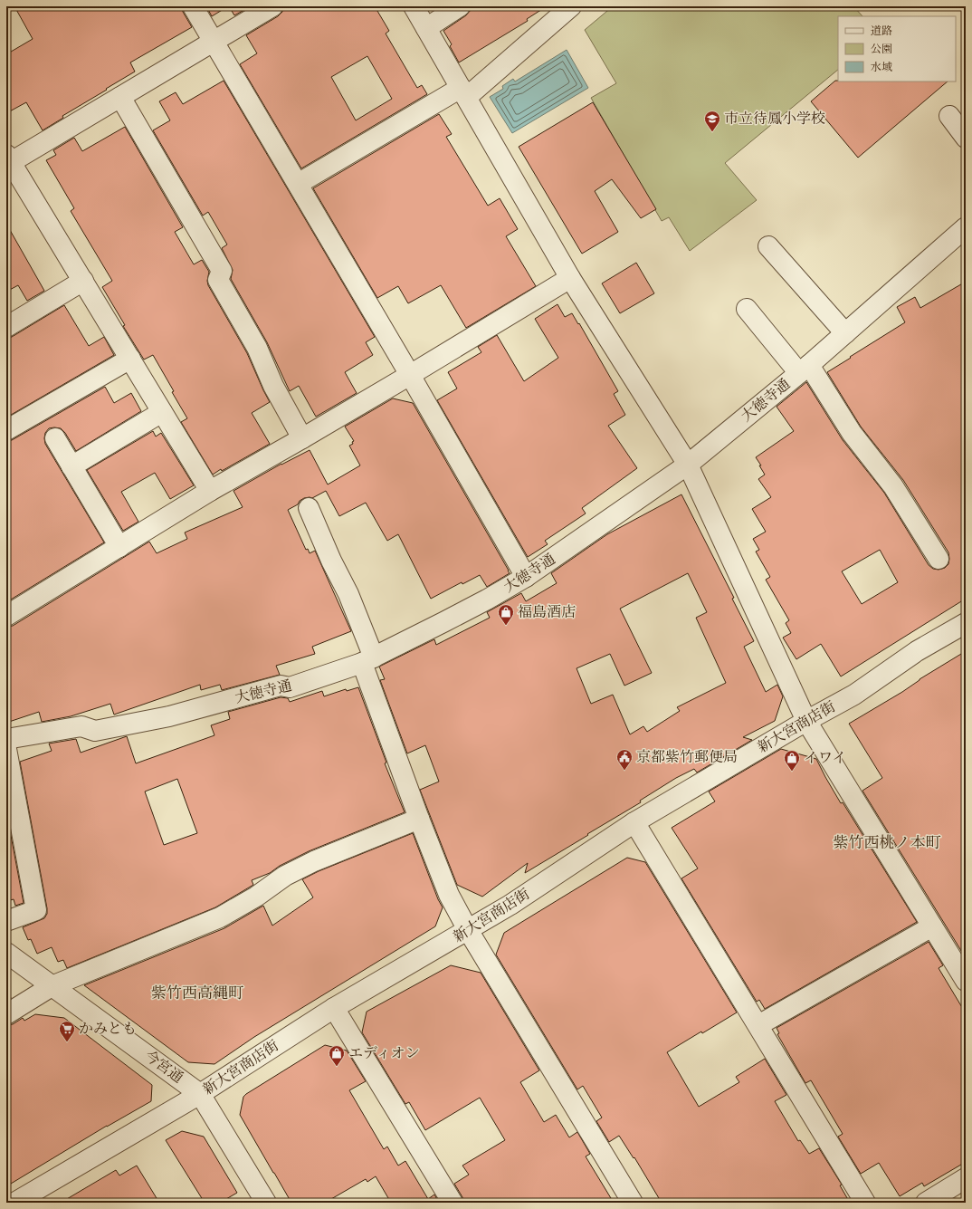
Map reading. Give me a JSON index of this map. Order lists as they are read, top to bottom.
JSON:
{
  "streets": {
    "street": ["大徳寺通", "新大宮商店街", "今宮通"]
  },
  "crossings": [
    ["新大宮商店街", "今宮通"]
  ],
  "districts": ["紫竹西桃ノ本町", "紫竹西高縄町"],
  "places": {
    "school or university": ["市立待鳳小学校"],
    "shop": ["福島酒店", "イワイ", "エディオン"],
    "public building": ["京都紫竹郵便局"],
    "supermarket": ["かみとも"]
  },
  "legend": ["道路", "公園", "水域"]
}
